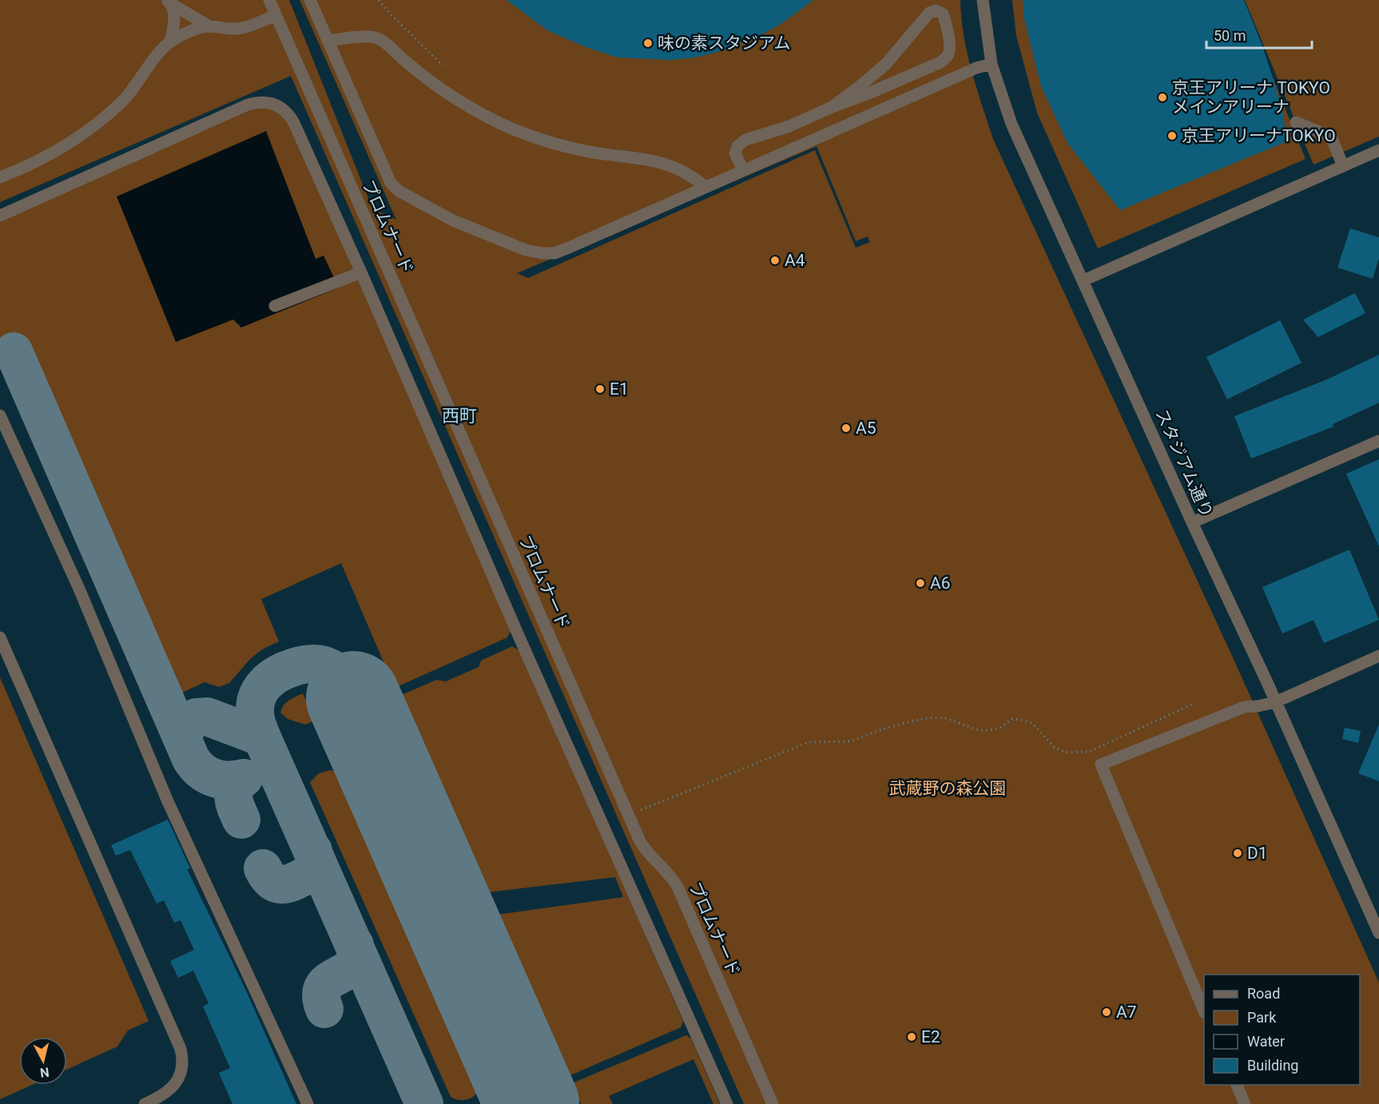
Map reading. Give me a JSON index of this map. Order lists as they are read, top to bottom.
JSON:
{
  "streets": {
    "street": ["プロムナード", "スタジアム通り"]
  },
  "districts": ["西町"],
  "parks": ["武蔵野の森公園"],
  "places": [
    "味の素スタジアム",
    "京王アリーナ TOKYO メインアリーナ",
    "京王アリーナTOKYO",
    "A4",
    "E1",
    "A5",
    "A6",
    "D1",
    "A7",
    "E2"
  ],
  "legend": [
    "Road",
    "Park",
    "Water",
    "Building"
  ],
  "scale_bar": "50 m",
  "north": "bottom"
}
